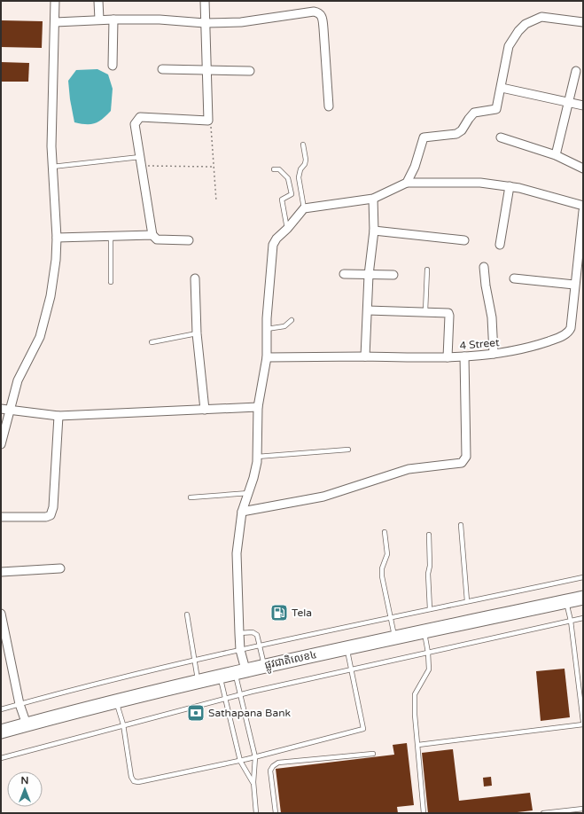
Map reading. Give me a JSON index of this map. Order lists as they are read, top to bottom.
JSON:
{
  "streets": {
    "highway": ["ផ្លូវជាតិលេខ៤"],
    "street": ["4 Street"]
  },
  "places": {
    "fuel station": ["Tela"],
    "bank": ["Sathapana Bank"]
  },
  "north": "top"
}
